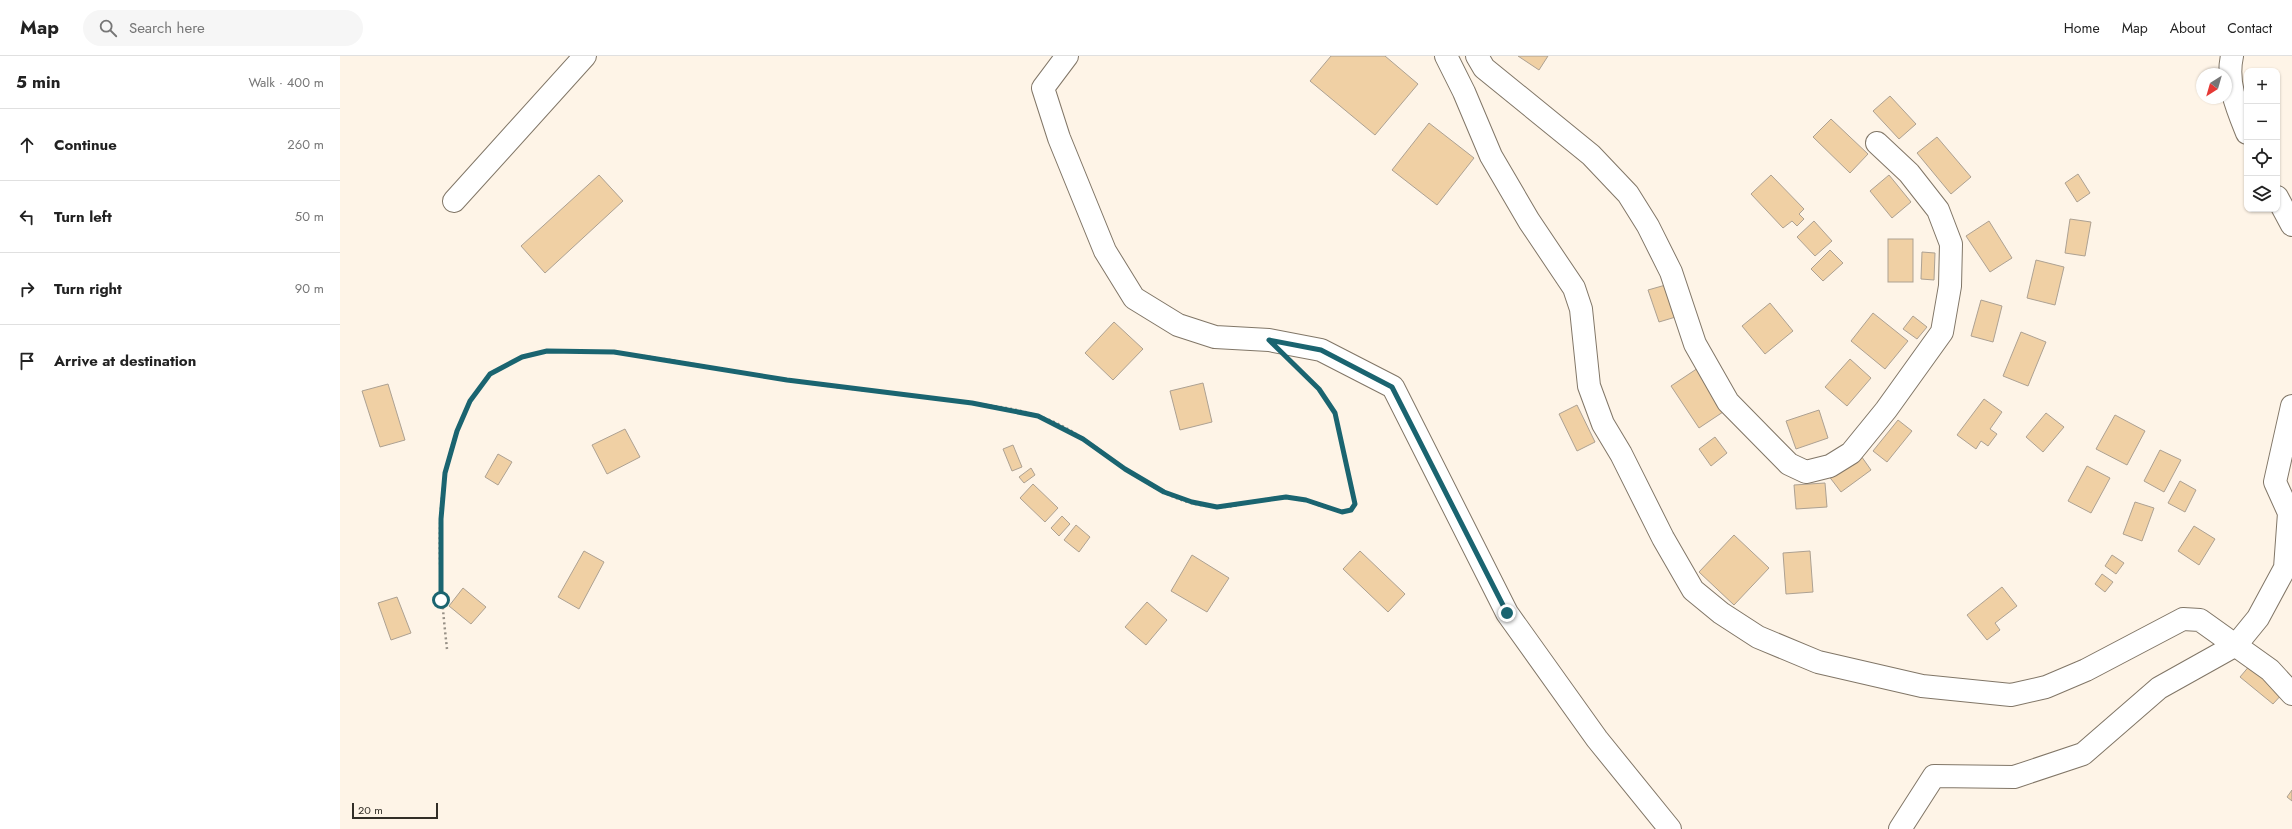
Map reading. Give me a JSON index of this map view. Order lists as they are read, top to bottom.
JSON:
{
  "scale_bar": "20 m",
  "north": "bottom left",
  "page": {
    "header": "Map",
    "search": "Search here",
    "nav": [
      "Home",
      "Map",
      "About",
      "Contact"
    ],
    "heading": ["5 min", "Walk · 400 m"],
    "map_buttons": ["+", "−"],
    "list": [
      ["Continue", "260 m"],
      ["Turn left", "50 m"],
      ["Turn right", "90 m"],
      "Arrive at destination"
    ],
    "scale": "20 m"
  }
}
